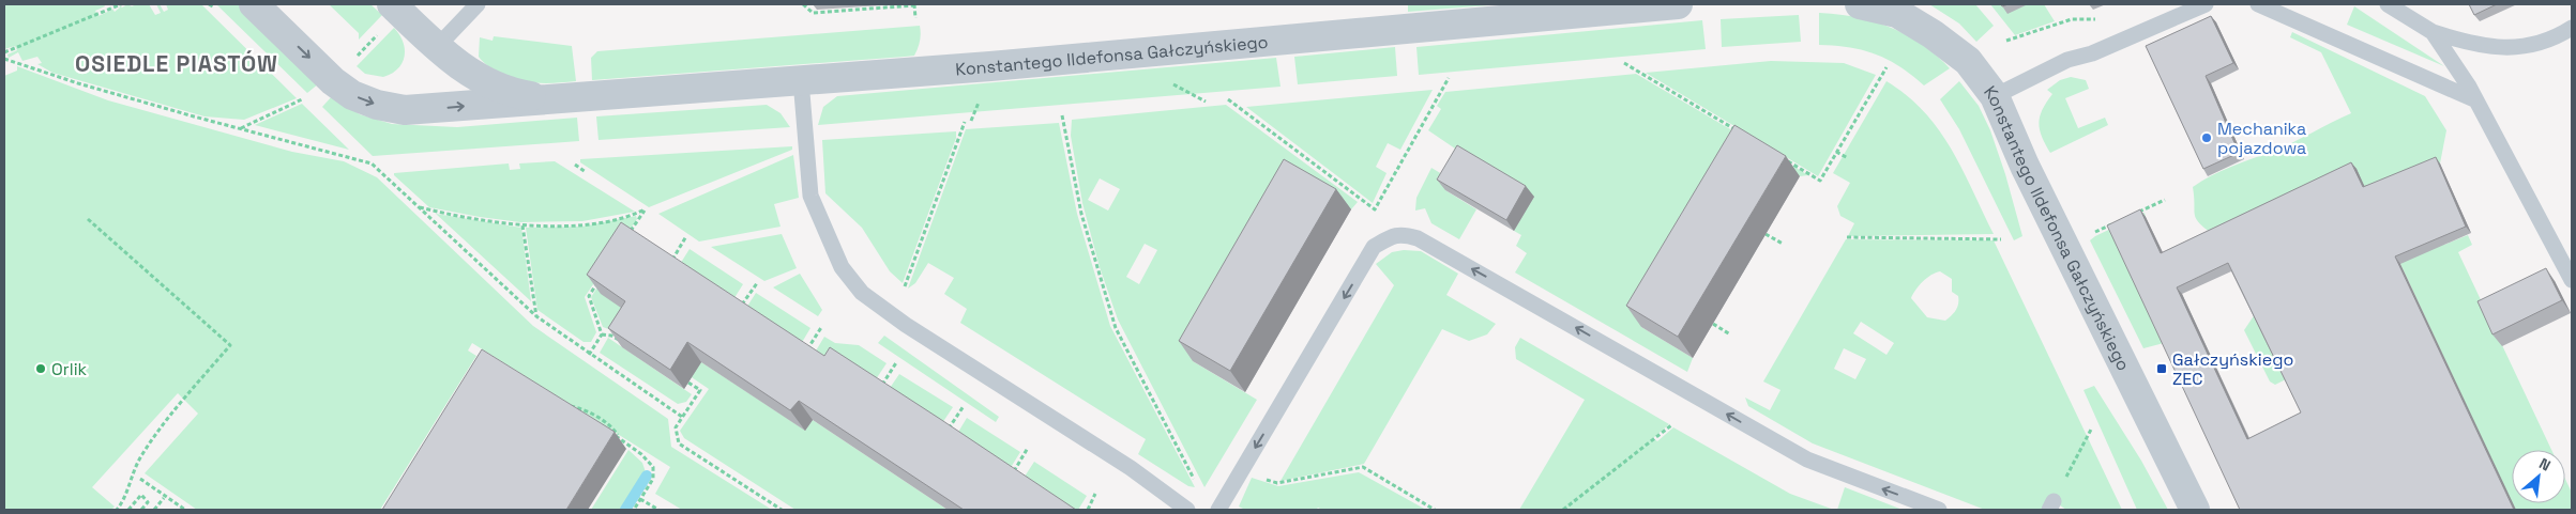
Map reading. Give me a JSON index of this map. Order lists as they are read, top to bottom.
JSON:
{
  "streets": {
    "street": ["Konstantego Ildefonsa Gałczyńskiego"]
  },
  "districts": ["OSIEDLE PIASTÓW"],
  "places": {
    "other": ["Mechanika pojazdowa", "Orlik"],
    "transit": ["Gałczyńskiego ZEC"]
  },
  "north": "top right"
}
